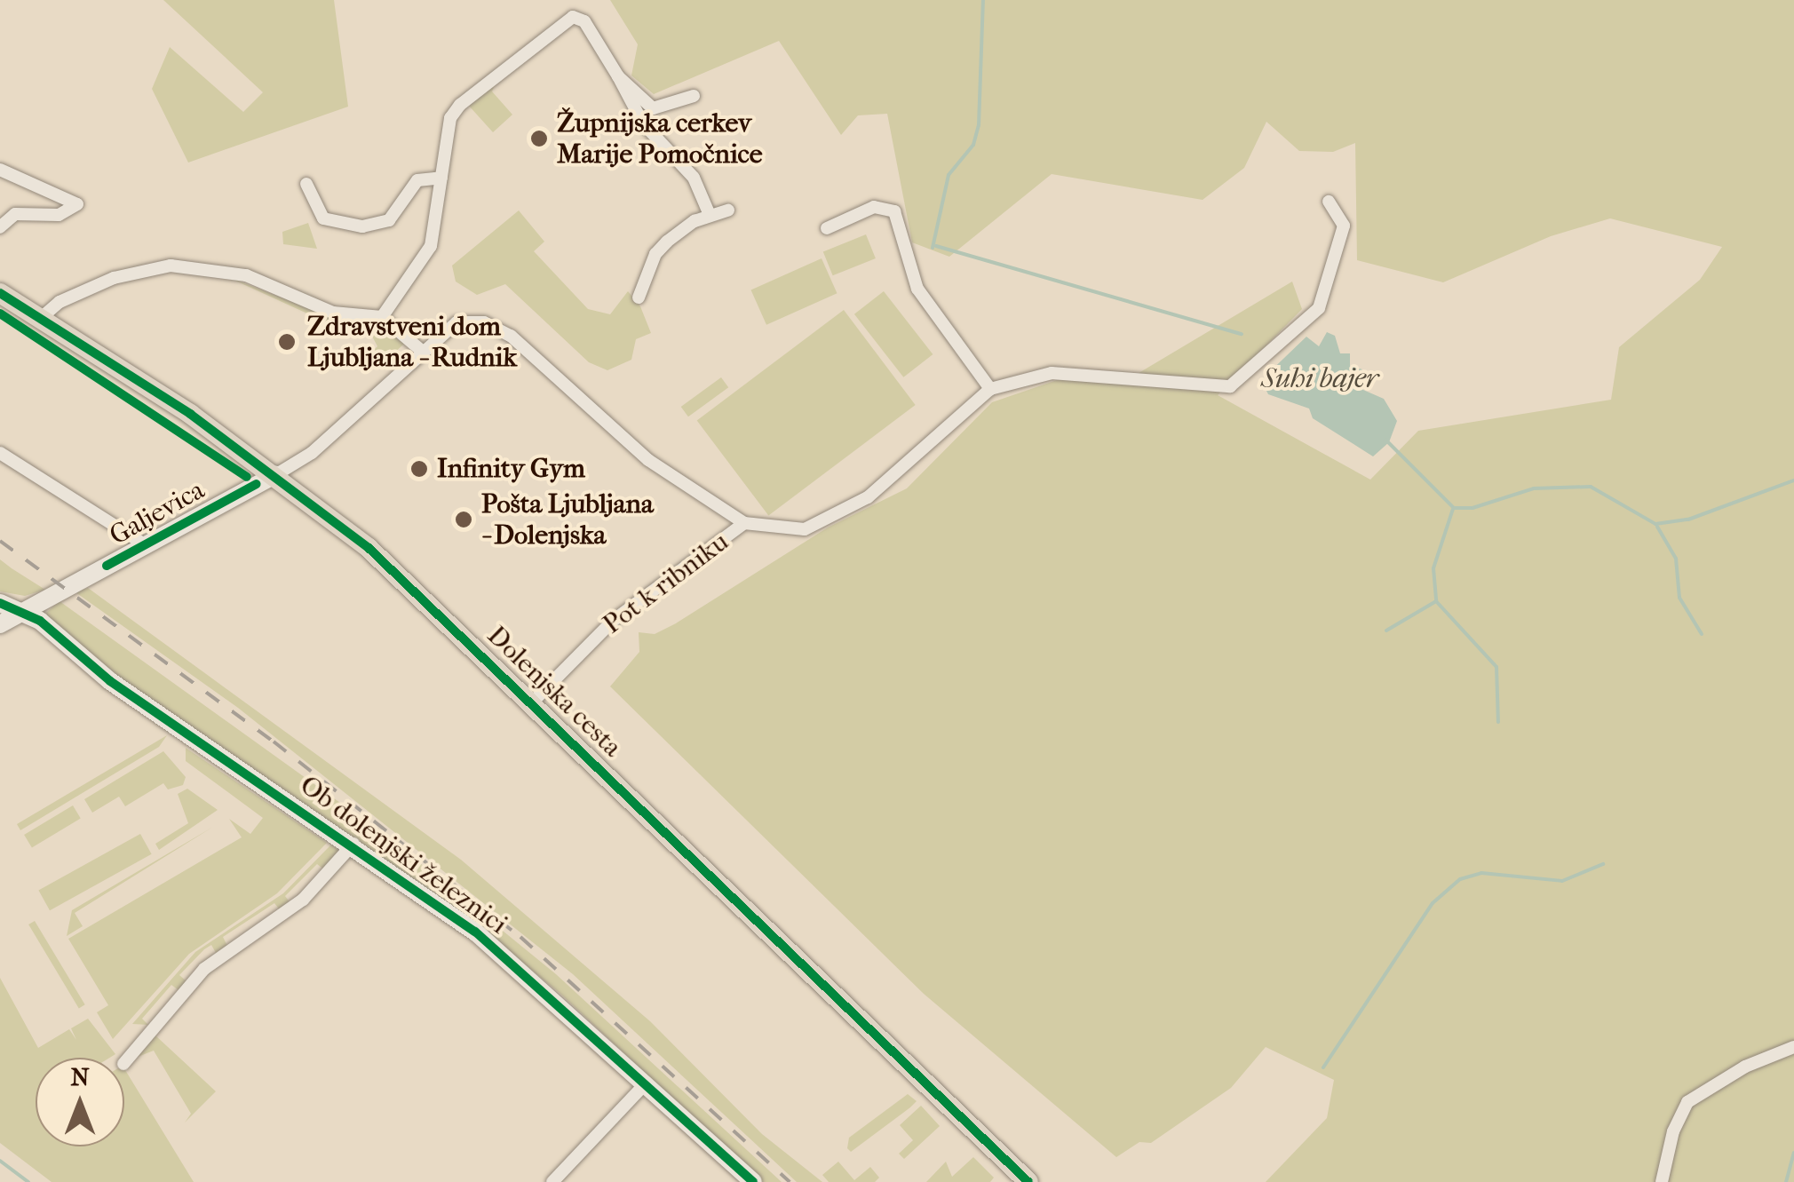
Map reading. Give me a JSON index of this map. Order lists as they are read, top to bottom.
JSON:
{
  "streets": {
    "main road": ["Dolenjska cesta"],
    "street": ["Galjevica", "Pot k ribniku", "Ob dolenjski železnici"]
  },
  "crossings": [
    ["Galjevica", "Dolenjska cesta"],
    ["Galjevica", "Ob dolenjski železnici"],
    ["Pot k ribniku", "Dolenjska cesta"]
  ],
  "water": ["Suhi bajer"],
  "places": [
    "Župnijska cerkev Marije Pomočnice",
    "Zdravstveni dom Ljubljana - Rudnik",
    "Infinity Gym",
    "Pošta Ljubljana - Dolenjska"
  ],
  "north": "top"
}
